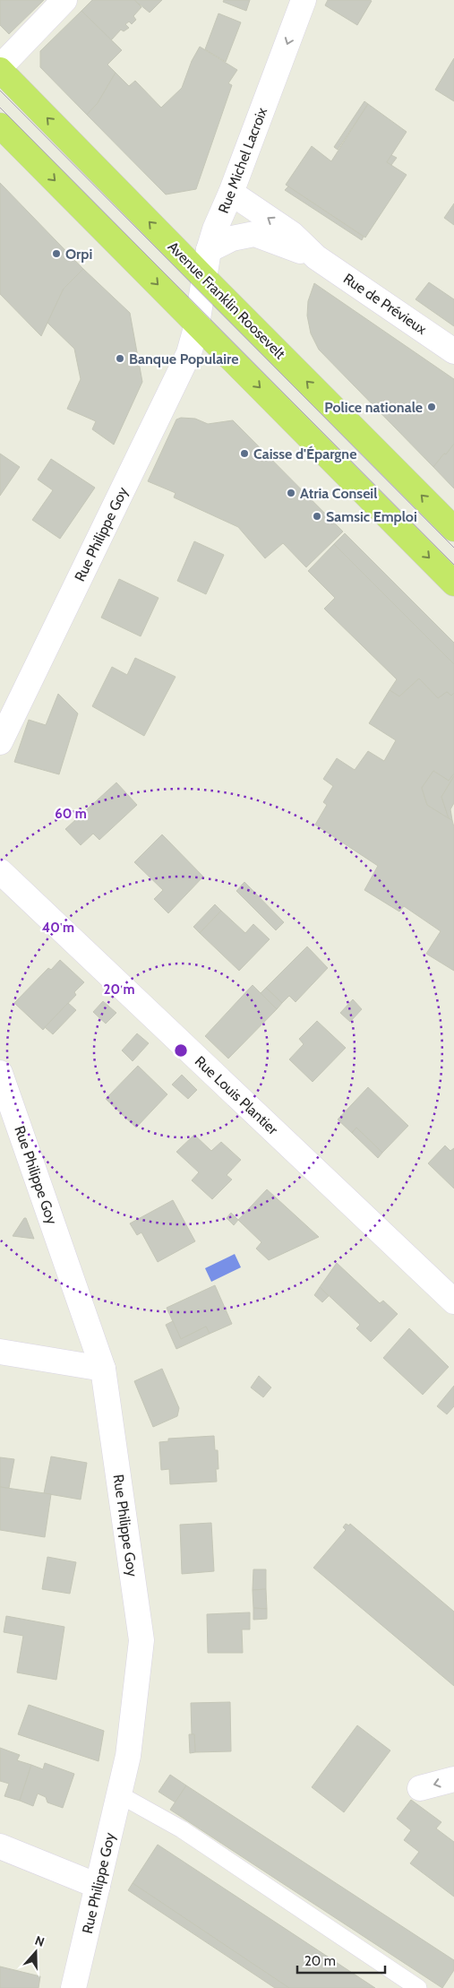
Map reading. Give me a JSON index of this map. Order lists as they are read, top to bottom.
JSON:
{
  "streets": {
    "main road": ["Avenue Franklin Roosevelt"],
    "street": [
      "Rue Michel Lacroix",
      "Rue de Prévieux",
      "Rue Philippe Goy",
      "Rue Louis Plantier"
    ]
  },
  "crossings": [
    ["Rue Michel Lacroix", "Avenue Franklin Roosevelt"],
    ["Rue Michel Lacroix", "Rue de Prévieux"],
    ["Rue Michel Lacroix", "Rue Philippe Goy"]
  ],
  "one_way": ["Rue Michel Lacroix"],
  "places": [
    "Orpi",
    "Banque Populaire",
    "Police nationale",
    "Caisse d'Épargne",
    "Atria Conseil",
    "Samsic Emploi"
  ],
  "scale_bar": "20 m",
  "north": "top",
  "rings": ["60 m", "40 m", "20 m"]
}
